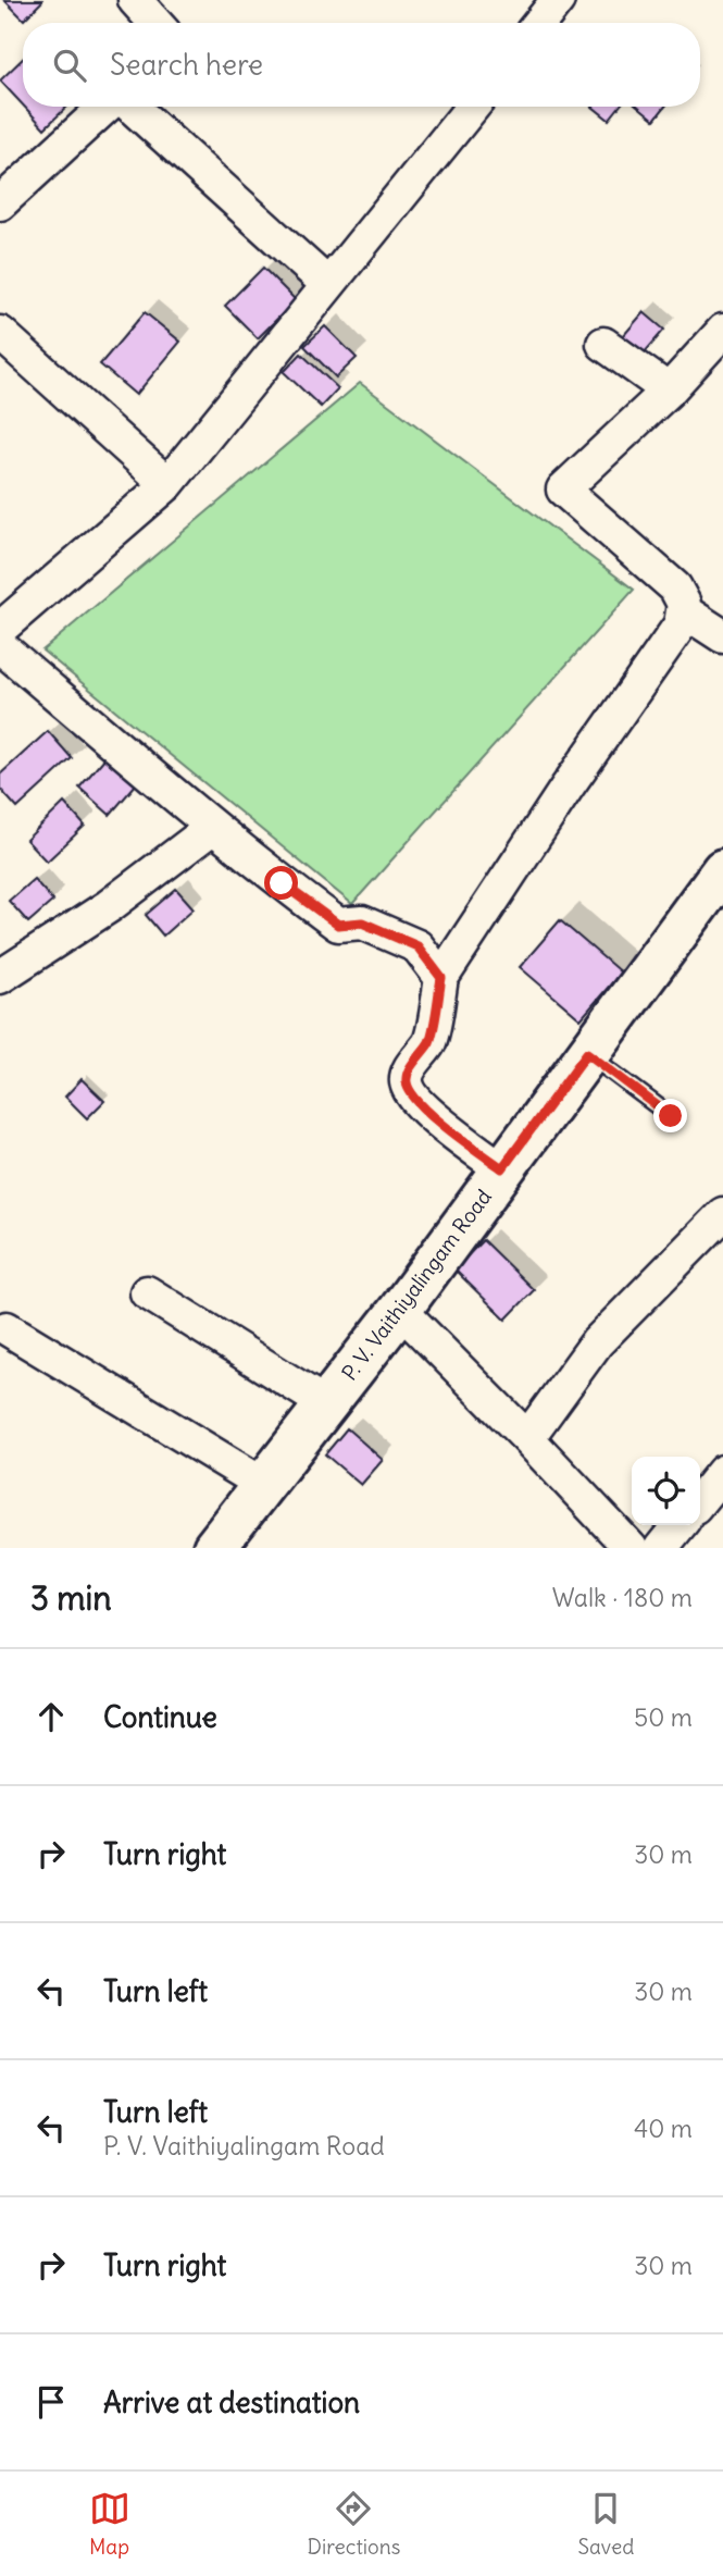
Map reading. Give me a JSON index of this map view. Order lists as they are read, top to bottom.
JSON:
{
  "streets": {
    "street": ["P. V. Vaithiyalingam Road"]
  },
  "page": {
    "search": "Search here",
    "heading": ["3 min", "Walk · 180 m"],
    "list": [
      ["Continue", "50 m"],
      ["Turn right", "30 m"],
      ["Turn left", "30 m"],
      ["Turn left", "P. V. Vaithiyalingam Road", "40 m"],
      ["Turn right", "30 m"],
      "Arrive at destination"
    ],
    "nav": ["Map", "Directions", "Saved"]
  }
}
